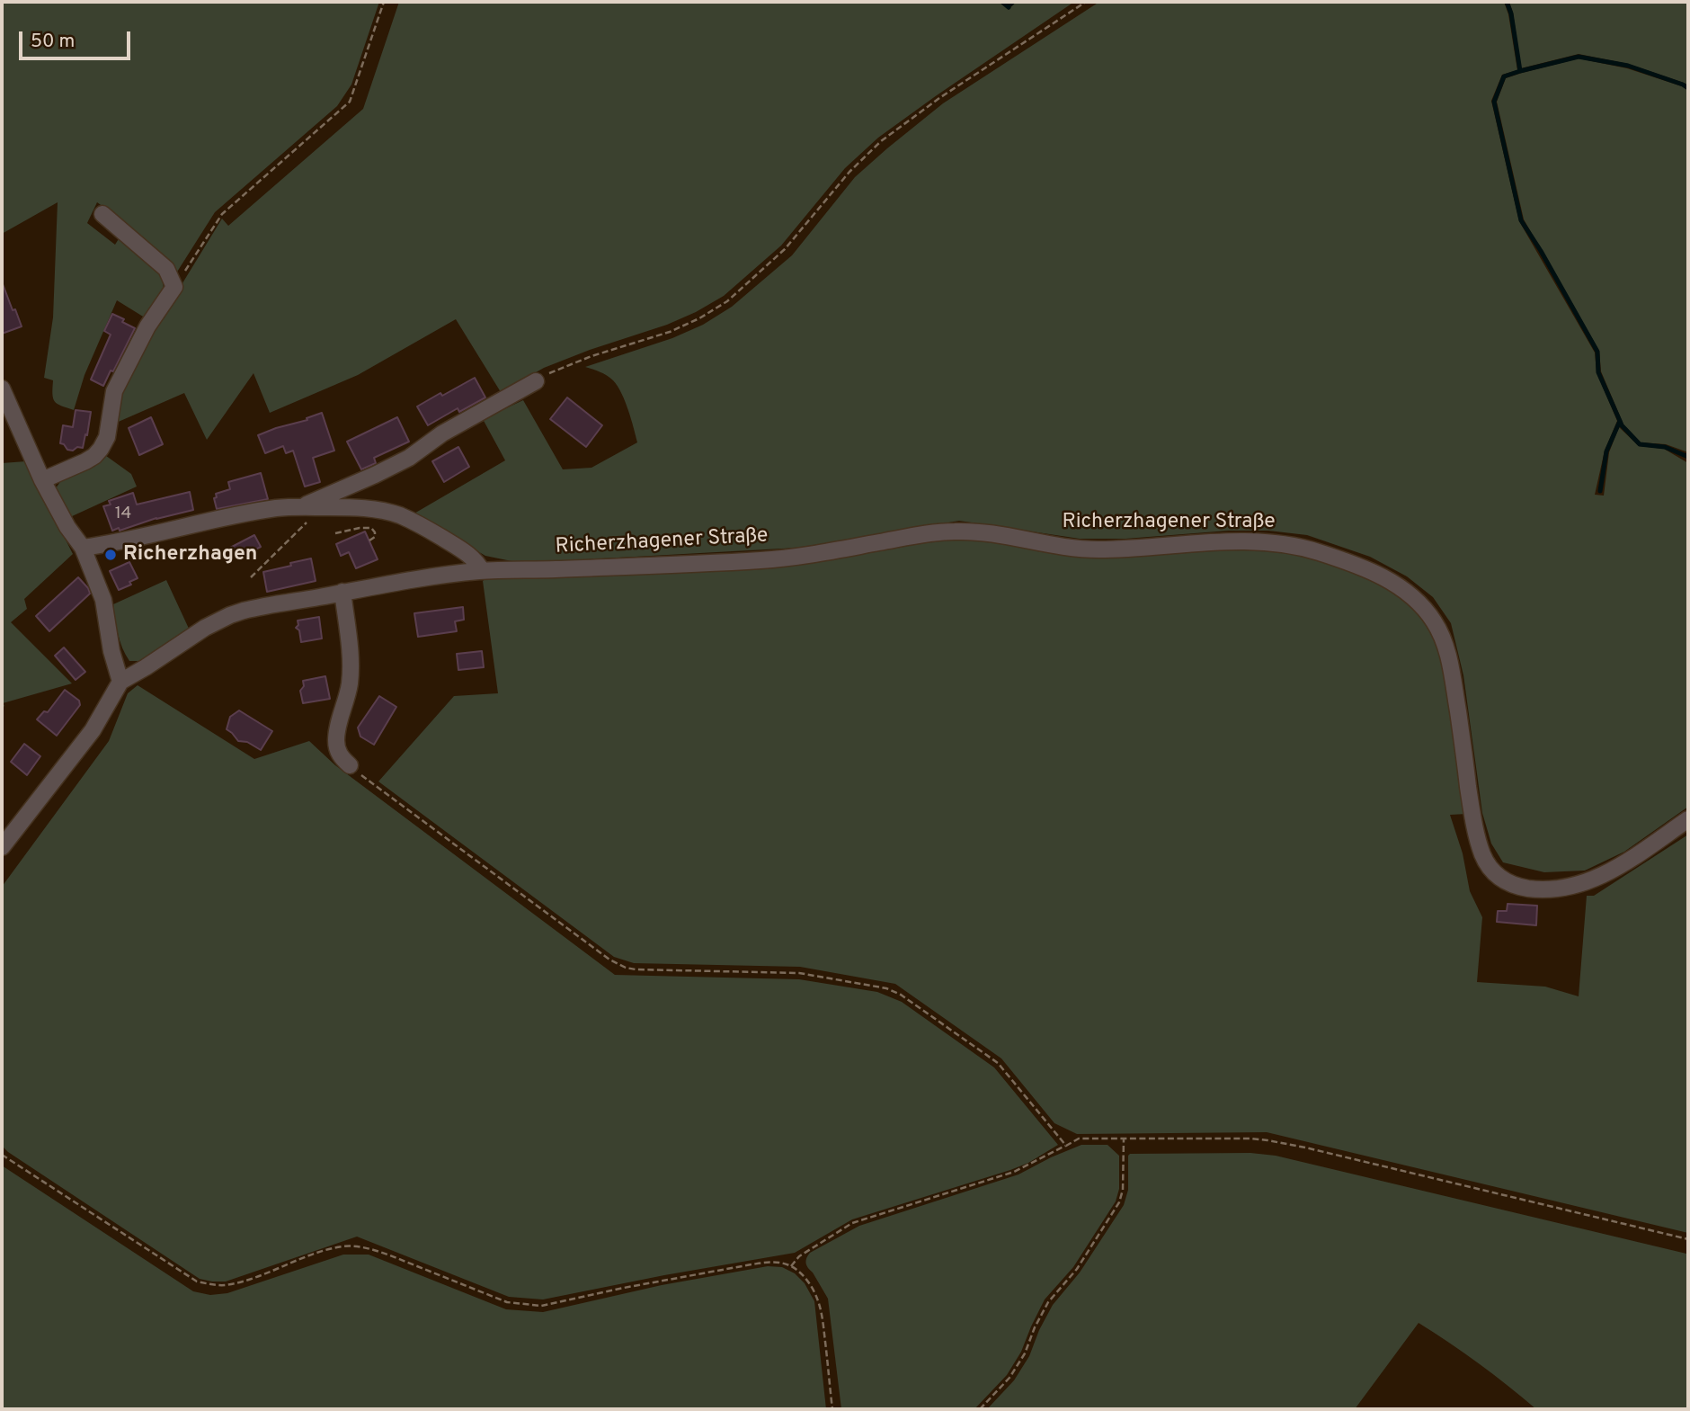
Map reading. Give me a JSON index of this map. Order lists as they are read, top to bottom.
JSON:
{
  "streets": {
    "street": ["Richerzhagener Straße"]
  },
  "places": ["Richerzhagen"],
  "house_numbers": ["14"],
  "scale_bar": "50 m"
}
